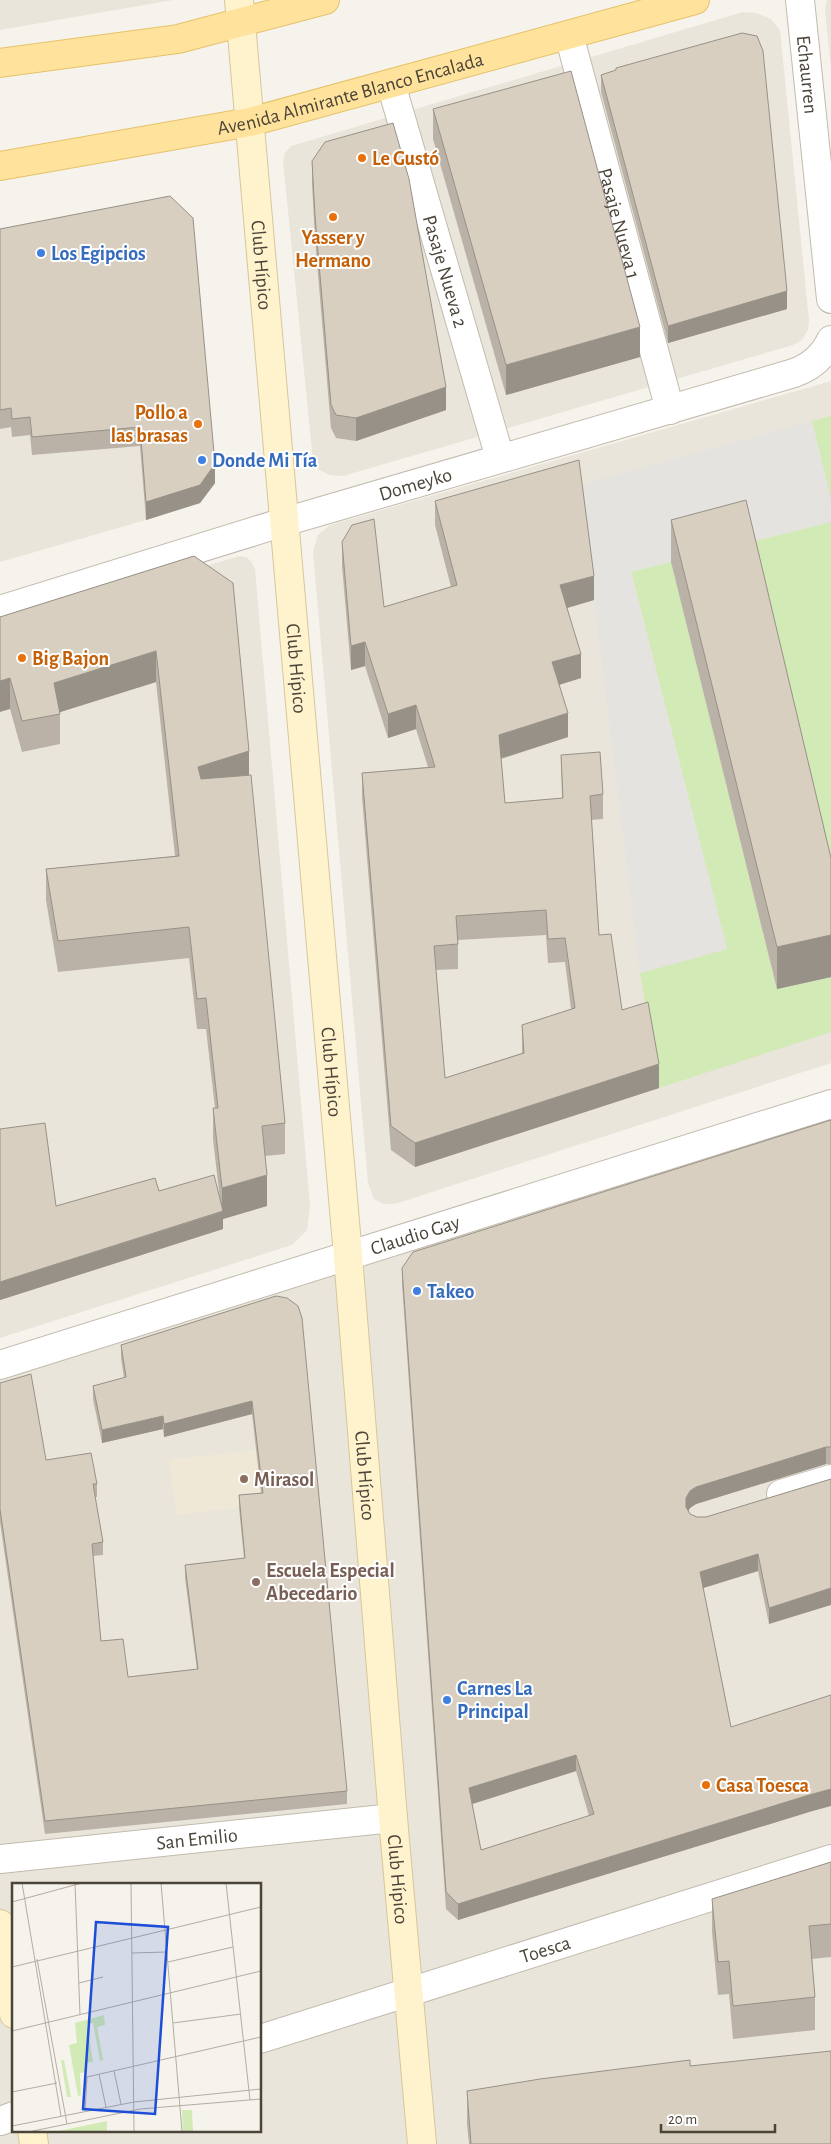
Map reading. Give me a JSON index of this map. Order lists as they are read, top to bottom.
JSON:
{
  "streets": {
    "main road": ["Avenida Almirante Blanco Encalada", "Club Hípico"],
    "street": [
      "Echaurren",
      "Pasaje Nueva 1",
      "Pasaje Nueva 2",
      "Domeyko",
      "Claudio Gay",
      "San Emilio",
      "Toesca"
    ]
  },
  "crossings": [
    ["Avenida Almirante Blanco Encalada", "Pasaje Nueva 1"],
    ["Avenida Almirante Blanco Encalada", "Club Hípico"],
    ["Avenida Almirante Blanco Encalada", "Pasaje Nueva 2"],
    ["Pasaje Nueva 1", "Domeyko"],
    ["Club Hípico", "Domeyko"],
    ["Club Hípico", "Claudio Gay"],
    ["Club Hípico", "San Emilio"],
    ["Club Hípico", "Toesca"],
    ["Pasaje Nueva 2", "Domeyko"]
  ],
  "places": [
    "Le Gustó",
    "Yasser y Hermano",
    "Los Egipcios",
    "Pollo a las brasas",
    "Donde Mi Tía",
    "Big Bajon",
    "Takeo",
    "Mirasol",
    "Escuela Especial Abecedario",
    "Carnes La Principal",
    "Casa Toesca"
  ],
  "scale_bar": "20 m"
}
